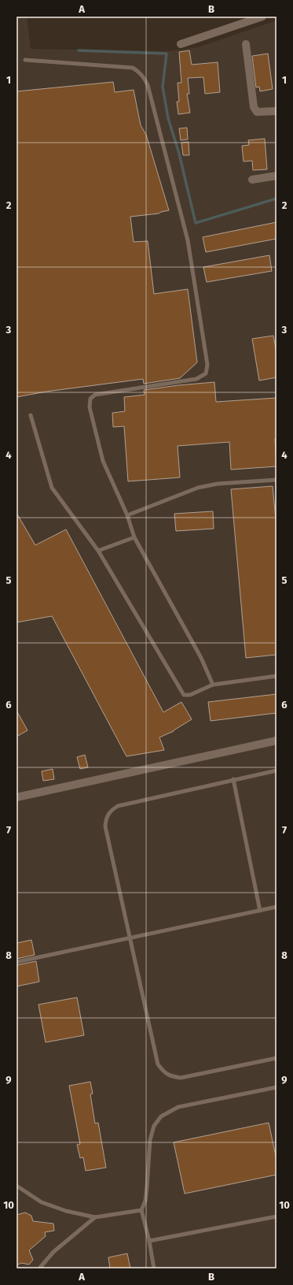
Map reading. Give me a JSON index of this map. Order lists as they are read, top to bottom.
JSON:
{
  "grid": {
    "columns": ["A", "B"],
    "rows": [
      "1",
      "2",
      "3",
      "4",
      "5",
      "6",
      "7",
      "8",
      "9",
      "10"
    ]
  }
}
